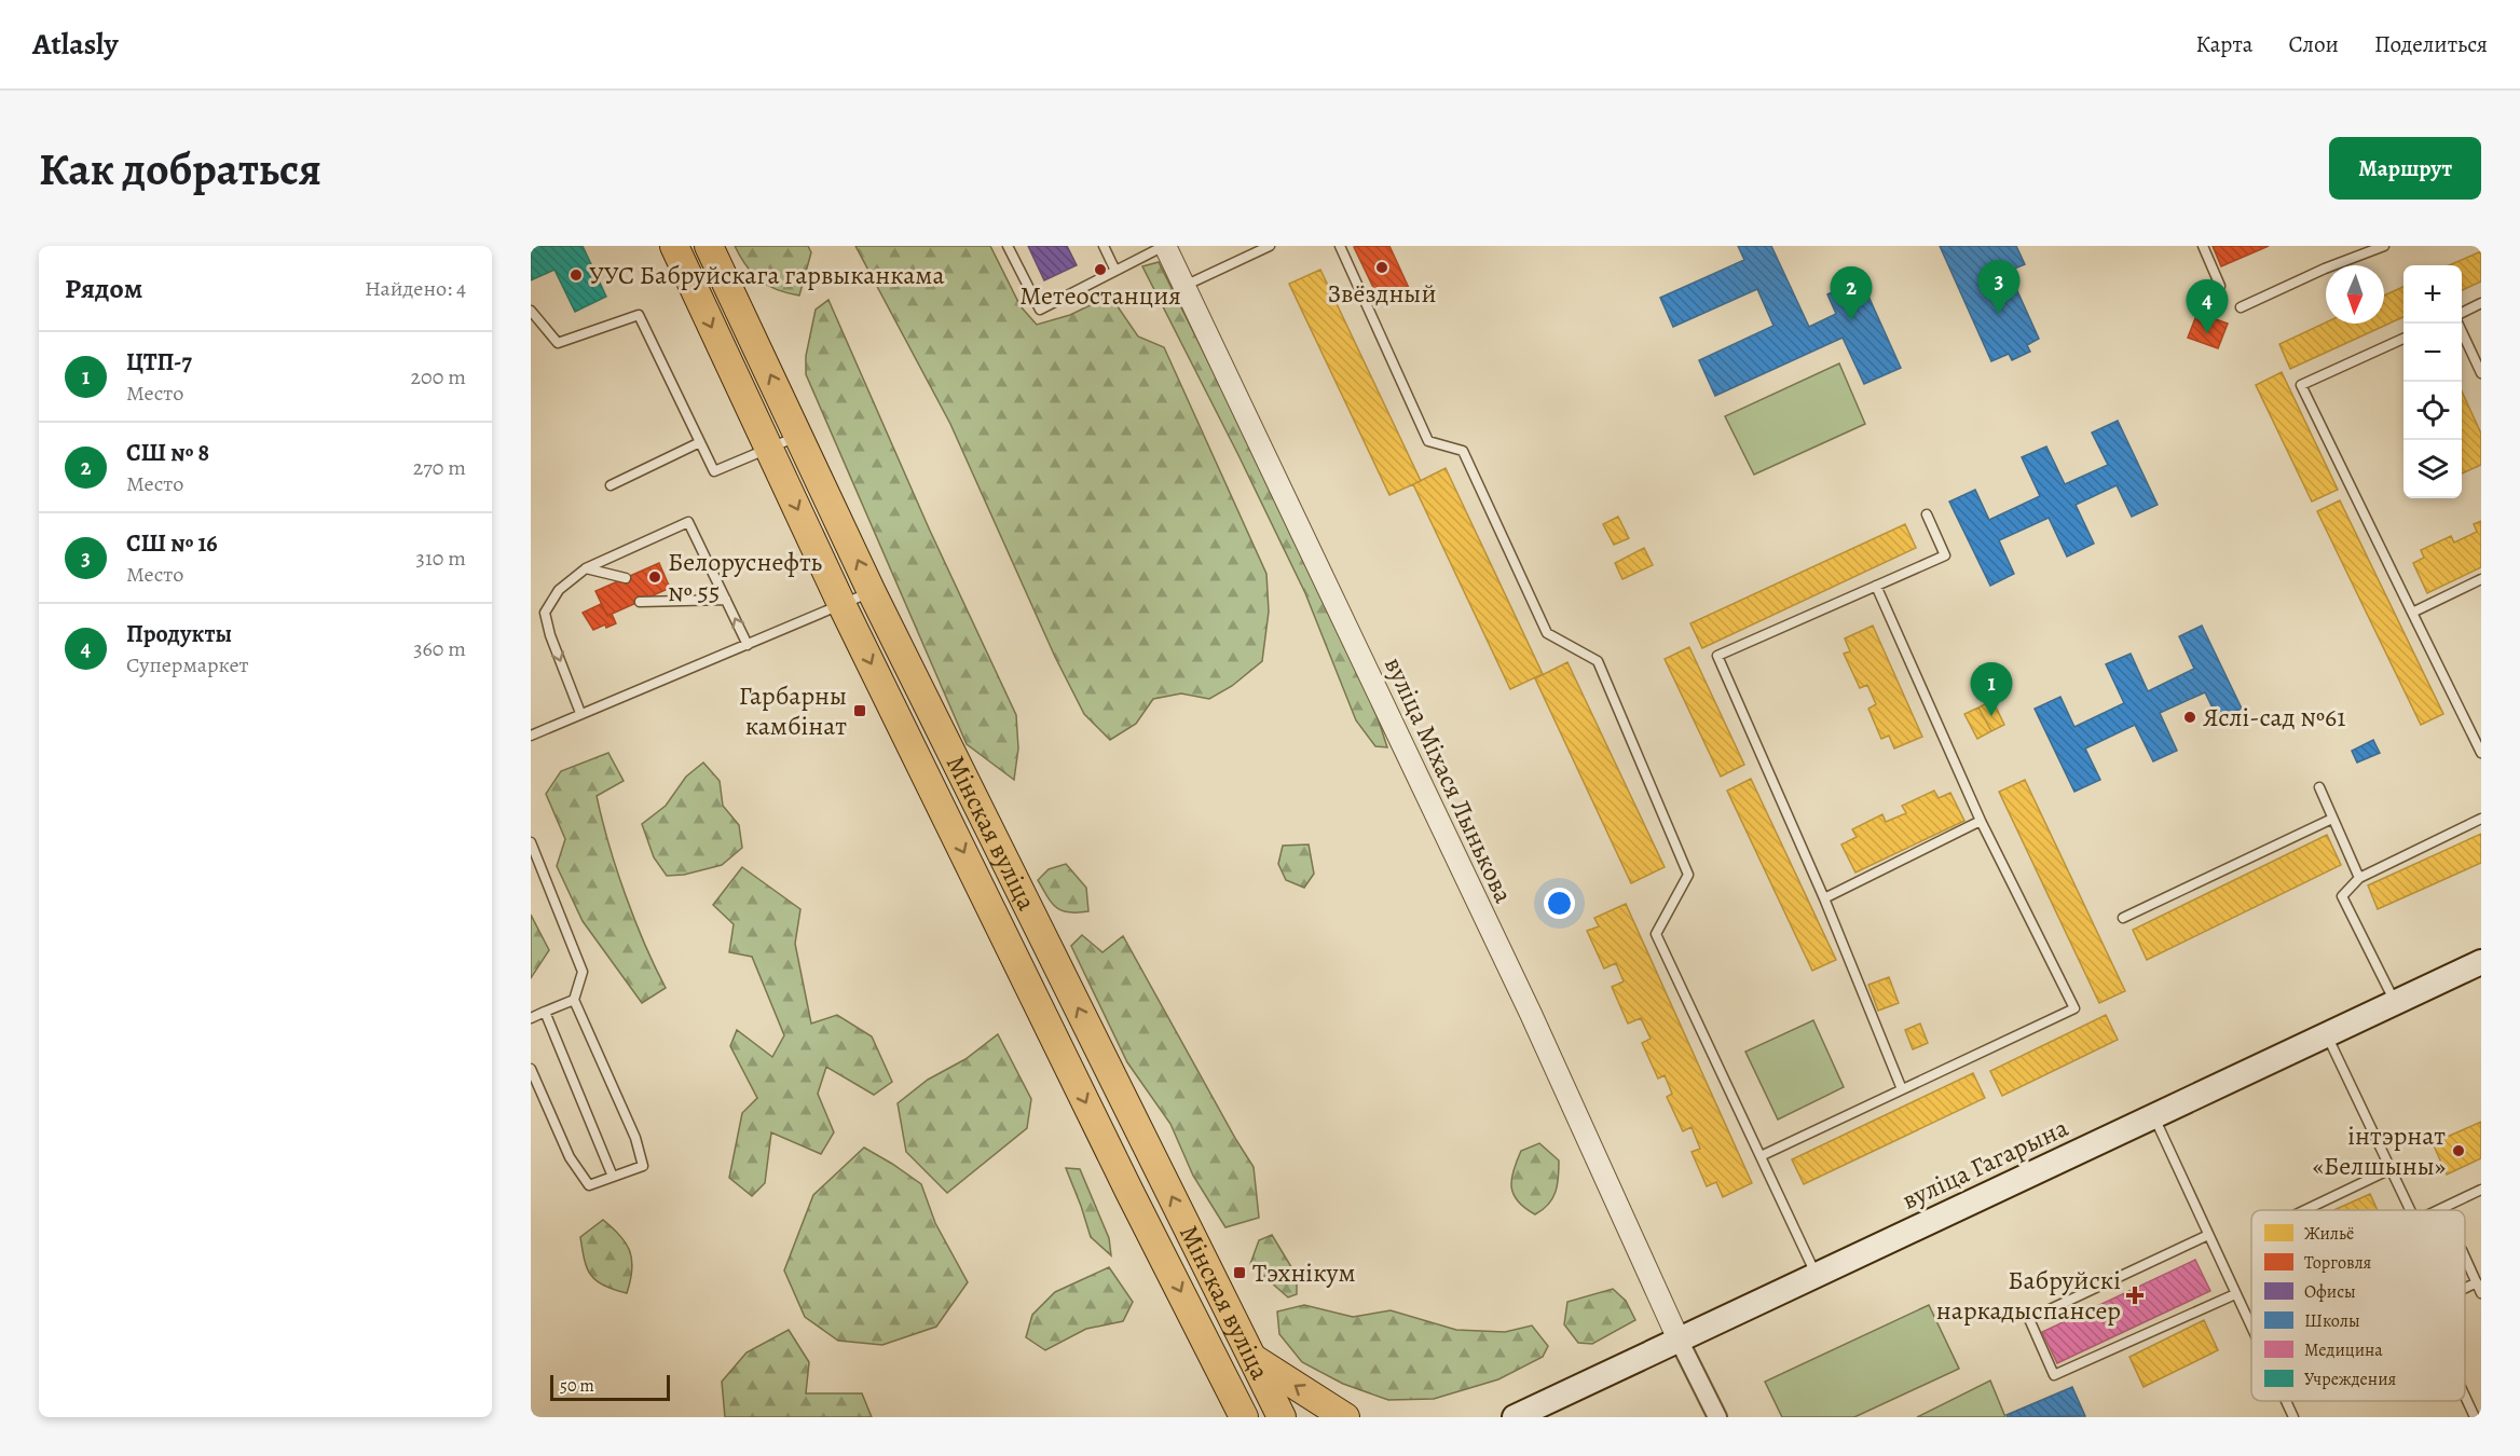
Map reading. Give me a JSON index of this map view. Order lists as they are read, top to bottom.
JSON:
{
  "streets": {
    "main road": ["Мінская вуліца", "вуліца Гагарына"],
    "street": ["вуліца Міхася Лынькова"]
  },
  "crossings": [
    ["вуліца Міхася Лынькова", "вуліца Гагарына"]
  ],
  "places": {
    "other": [
      "Звёздный",
      "Метеостанция",
      "УУС Бабруйскага гарвыканкама",
      "Белоруснефть № 55",
      "Яслі-сад №61",
      "інтэрнат «Белшыны»"
    ],
    "transit": ["Гарбарны камбінат", "Тэхнікум"],
    "health": ["Бабруйскі наркадыспансер"]
  },
  "legend": [
    "Жильё",
    "Торговля",
    "Офисы",
    "Школы",
    "Медицина",
    "Учреждения"
  ],
  "scale_bar": "50 m",
  "north": "bottom",
  "page": {
    "header": "Atlasly",
    "nav": ["Карта", "Слои", "Поделиться"],
    "buttons": "Маршрут",
    "title": "Как добраться",
    "heading": ["Рядом", "Найдено: 4"],
    "pins": [
      "3",
      "2",
      "4",
      "1"
    ],
    "map_buttons": ["+", "−"],
    "list": [
      {
        "mark": "1",
        "name": "ЦТП-7",
        "note": "Место",
        "value": "200 m"
      },
      {
        "mark": "2",
        "name": "СШ № 8",
        "note": "Место",
        "value": "270 m"
      },
      {
        "mark": "3",
        "name": "СШ № 16",
        "note": "Место",
        "value": "310 m"
      },
      {
        "mark": "4",
        "name": "Продукты",
        "note": "Супермаркет",
        "value": "360 m"
      }
    ],
    "scale": "50 m"
  }
}
